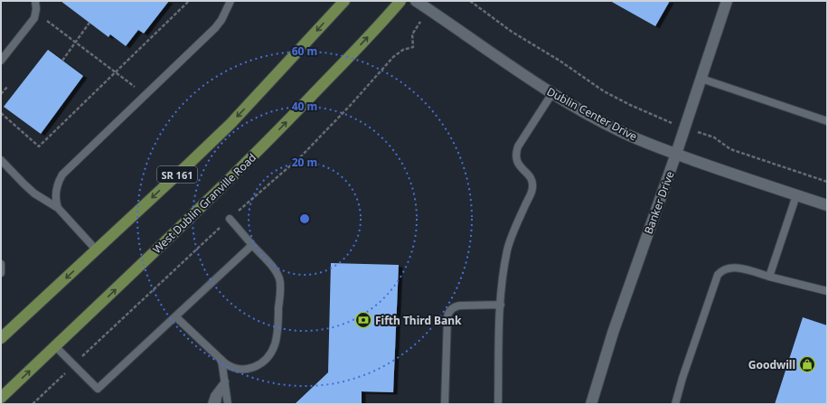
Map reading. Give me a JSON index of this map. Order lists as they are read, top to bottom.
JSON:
{
  "streets": {
    "main road": ["SR 161", "West Dublin Granville Road"],
    "street": ["Dublin Center Drive", "Banker Drive"]
  },
  "crossings": [
    ["Dublin Center Drive", "Banker Drive"]
  ],
  "places": {
    "bank": ["Fifth Third Bank"],
    "shop": ["Goodwill"]
  },
  "rings": ["60 m", "40 m", "20 m"]
}
